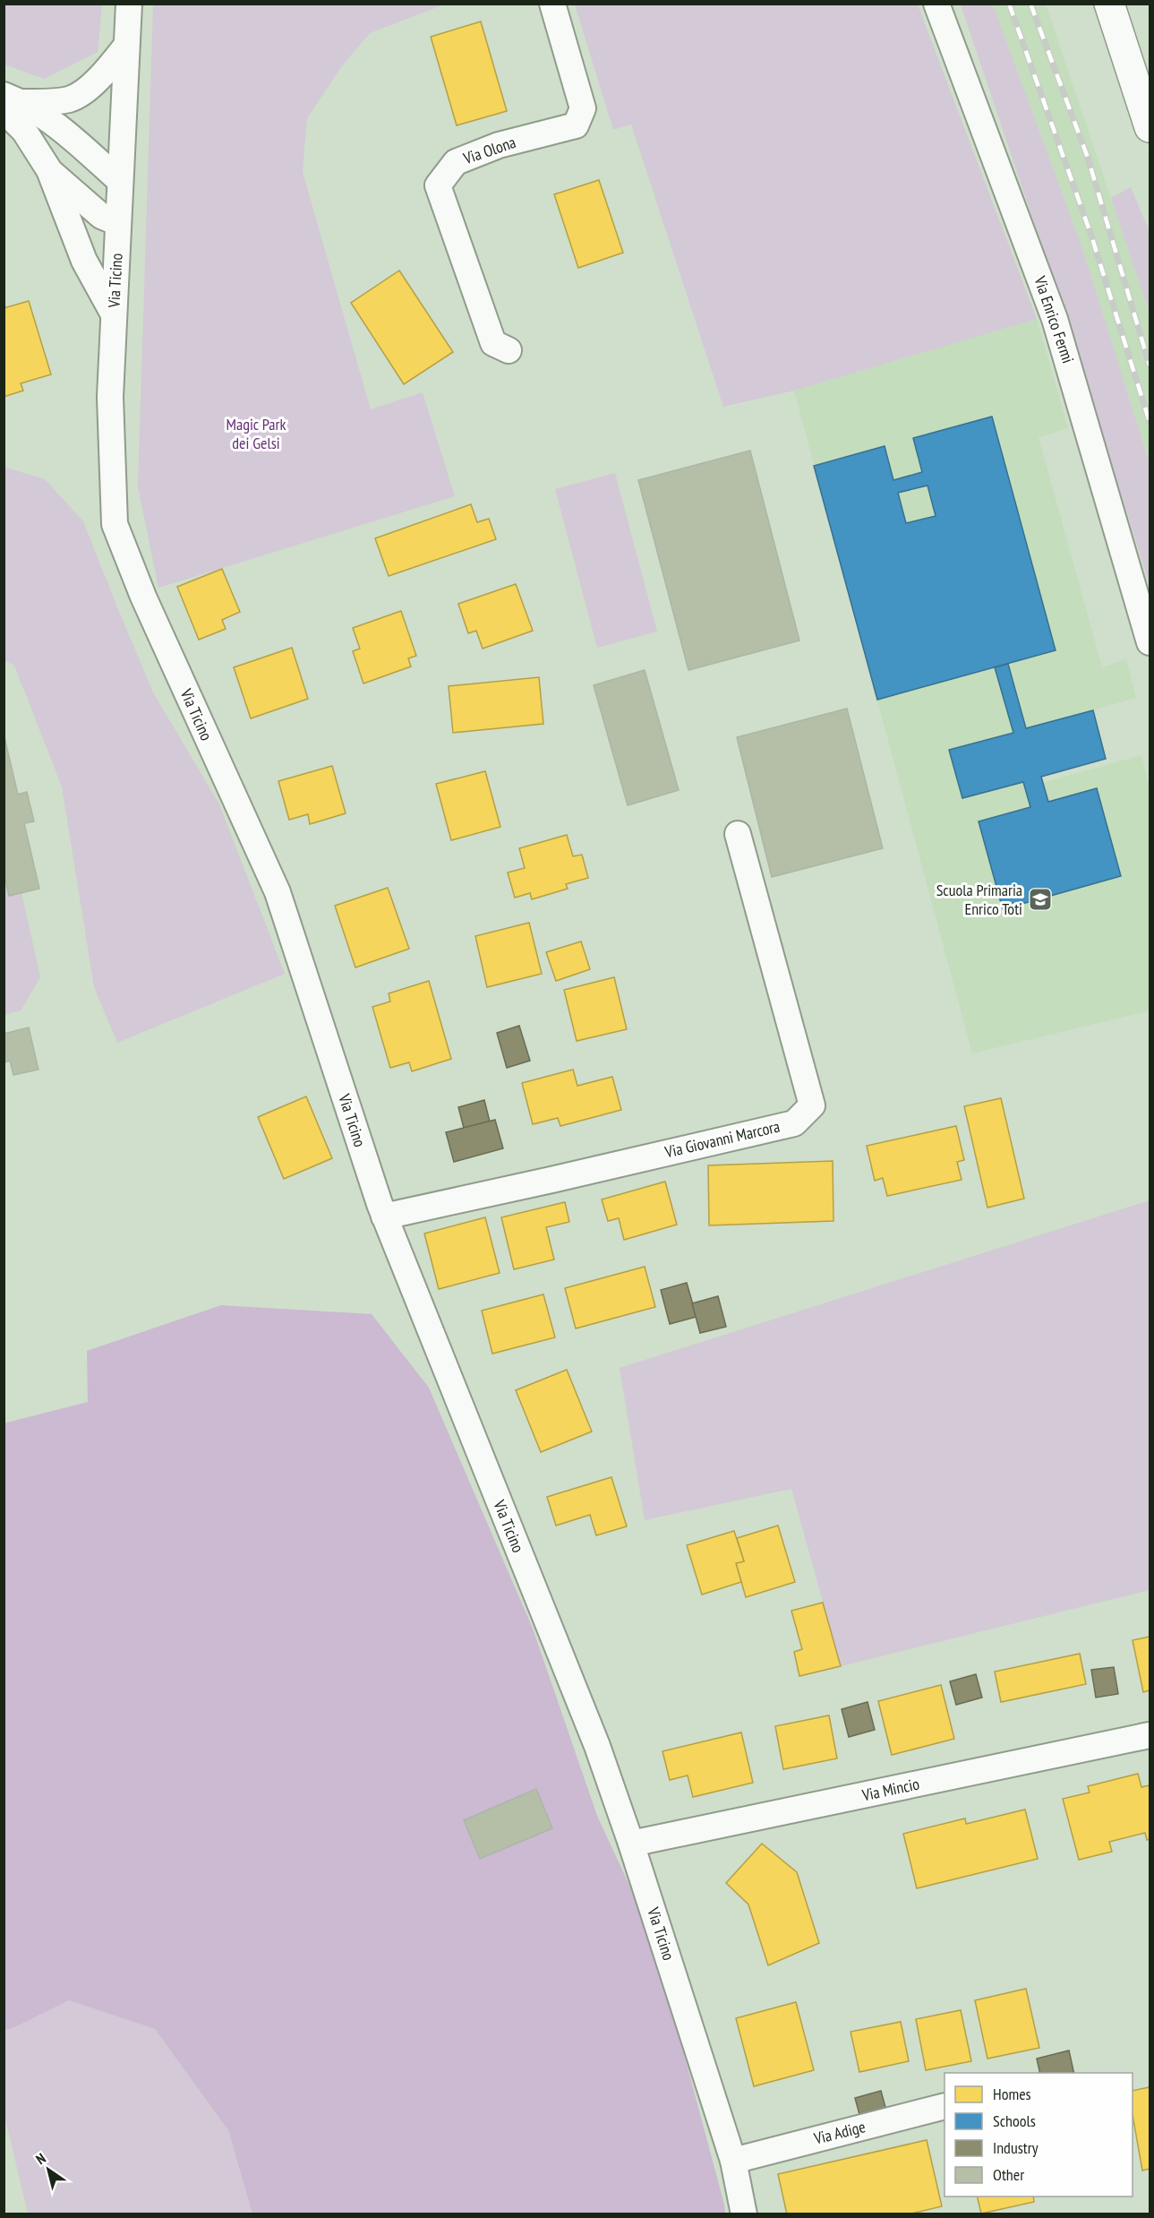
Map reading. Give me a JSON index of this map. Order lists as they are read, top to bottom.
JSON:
{
  "streets": {
    "street": [
      "Via Olona",
      "Via Ticino",
      "Via Enrico Fermi",
      "Via Giovanni Marcora",
      "Via Mincio",
      "Via Adige"
    ]
  },
  "crossings": [
    ["Via Ticino", "Via Giovanni Marcora"],
    ["Via Ticino", "Via Mincio"],
    ["Via Ticino", "Via Adige"]
  ],
  "parks": ["Magic Park dei Gelsi"],
  "places": {
    "school or university": ["Scuola Primaria Enrico Toti"]
  },
  "legend": [
    "Homes",
    "Schools",
    "Industry",
    "Other"
  ],
  "north": "top left"
}
